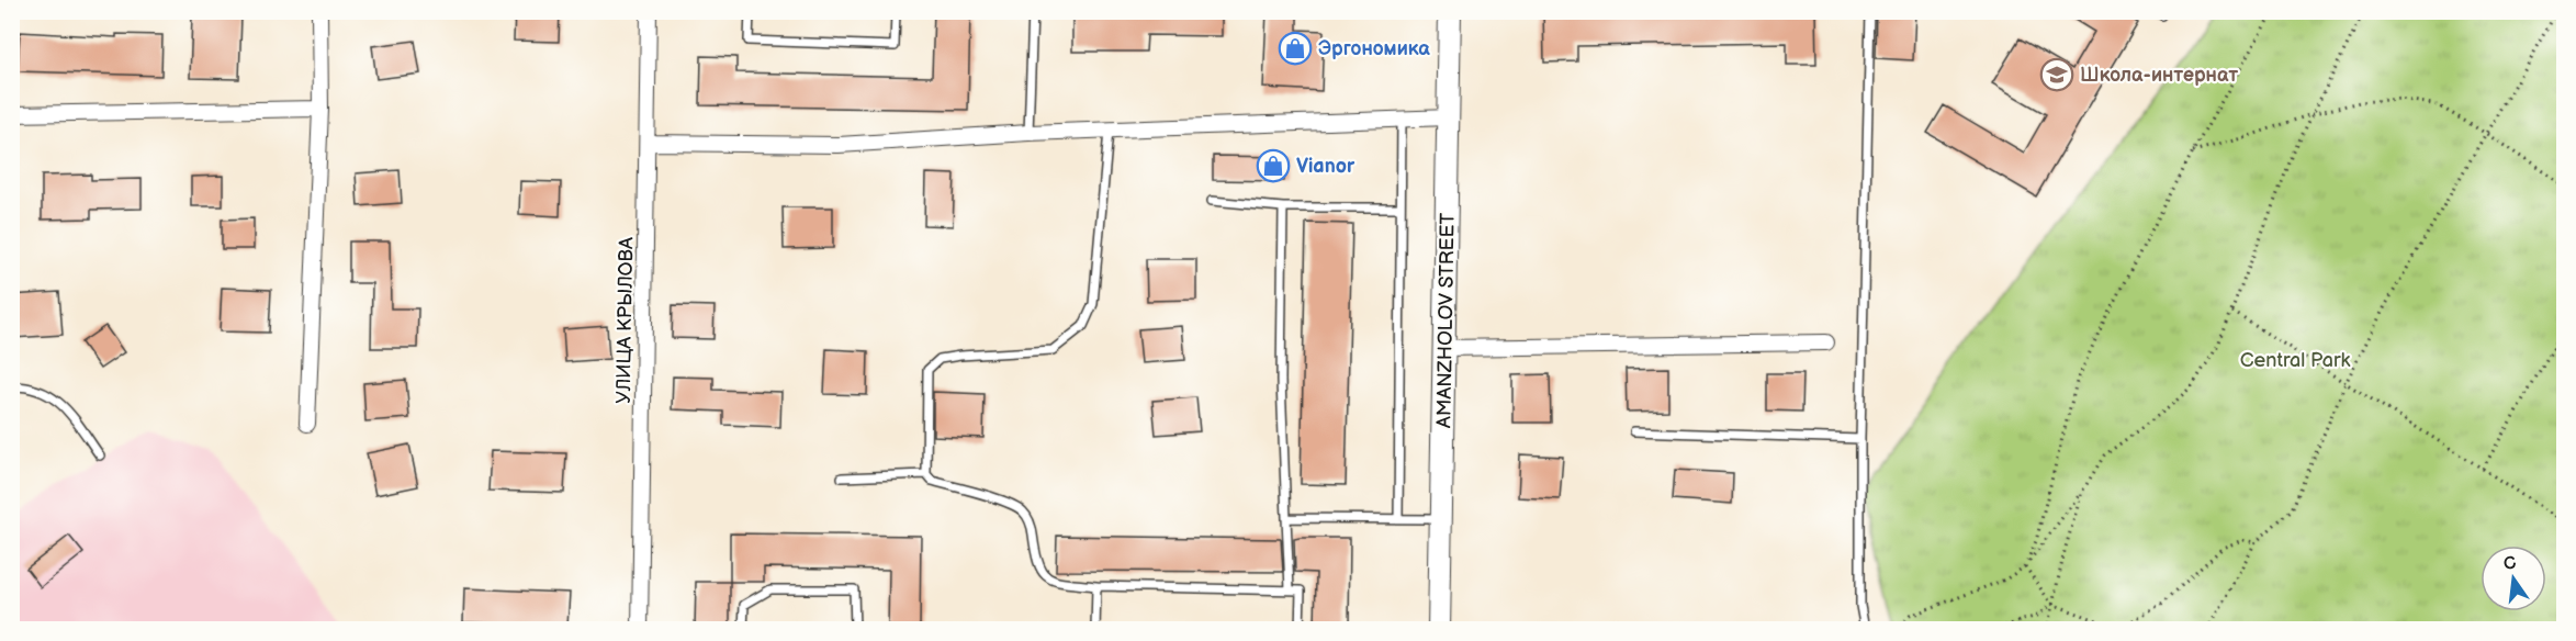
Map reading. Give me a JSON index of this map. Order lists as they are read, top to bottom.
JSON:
{
  "streets": {
    "main road": ["AMANZHOLOV STREET"],
    "street": ["УЛИЦА КРЫЛОВА"]
  },
  "parks": ["Central Park"],
  "places": {
    "shop": ["Эргономика", "Vianor"],
    "school or university": ["Школа-интернат"]
  },
  "north": "top"
}
